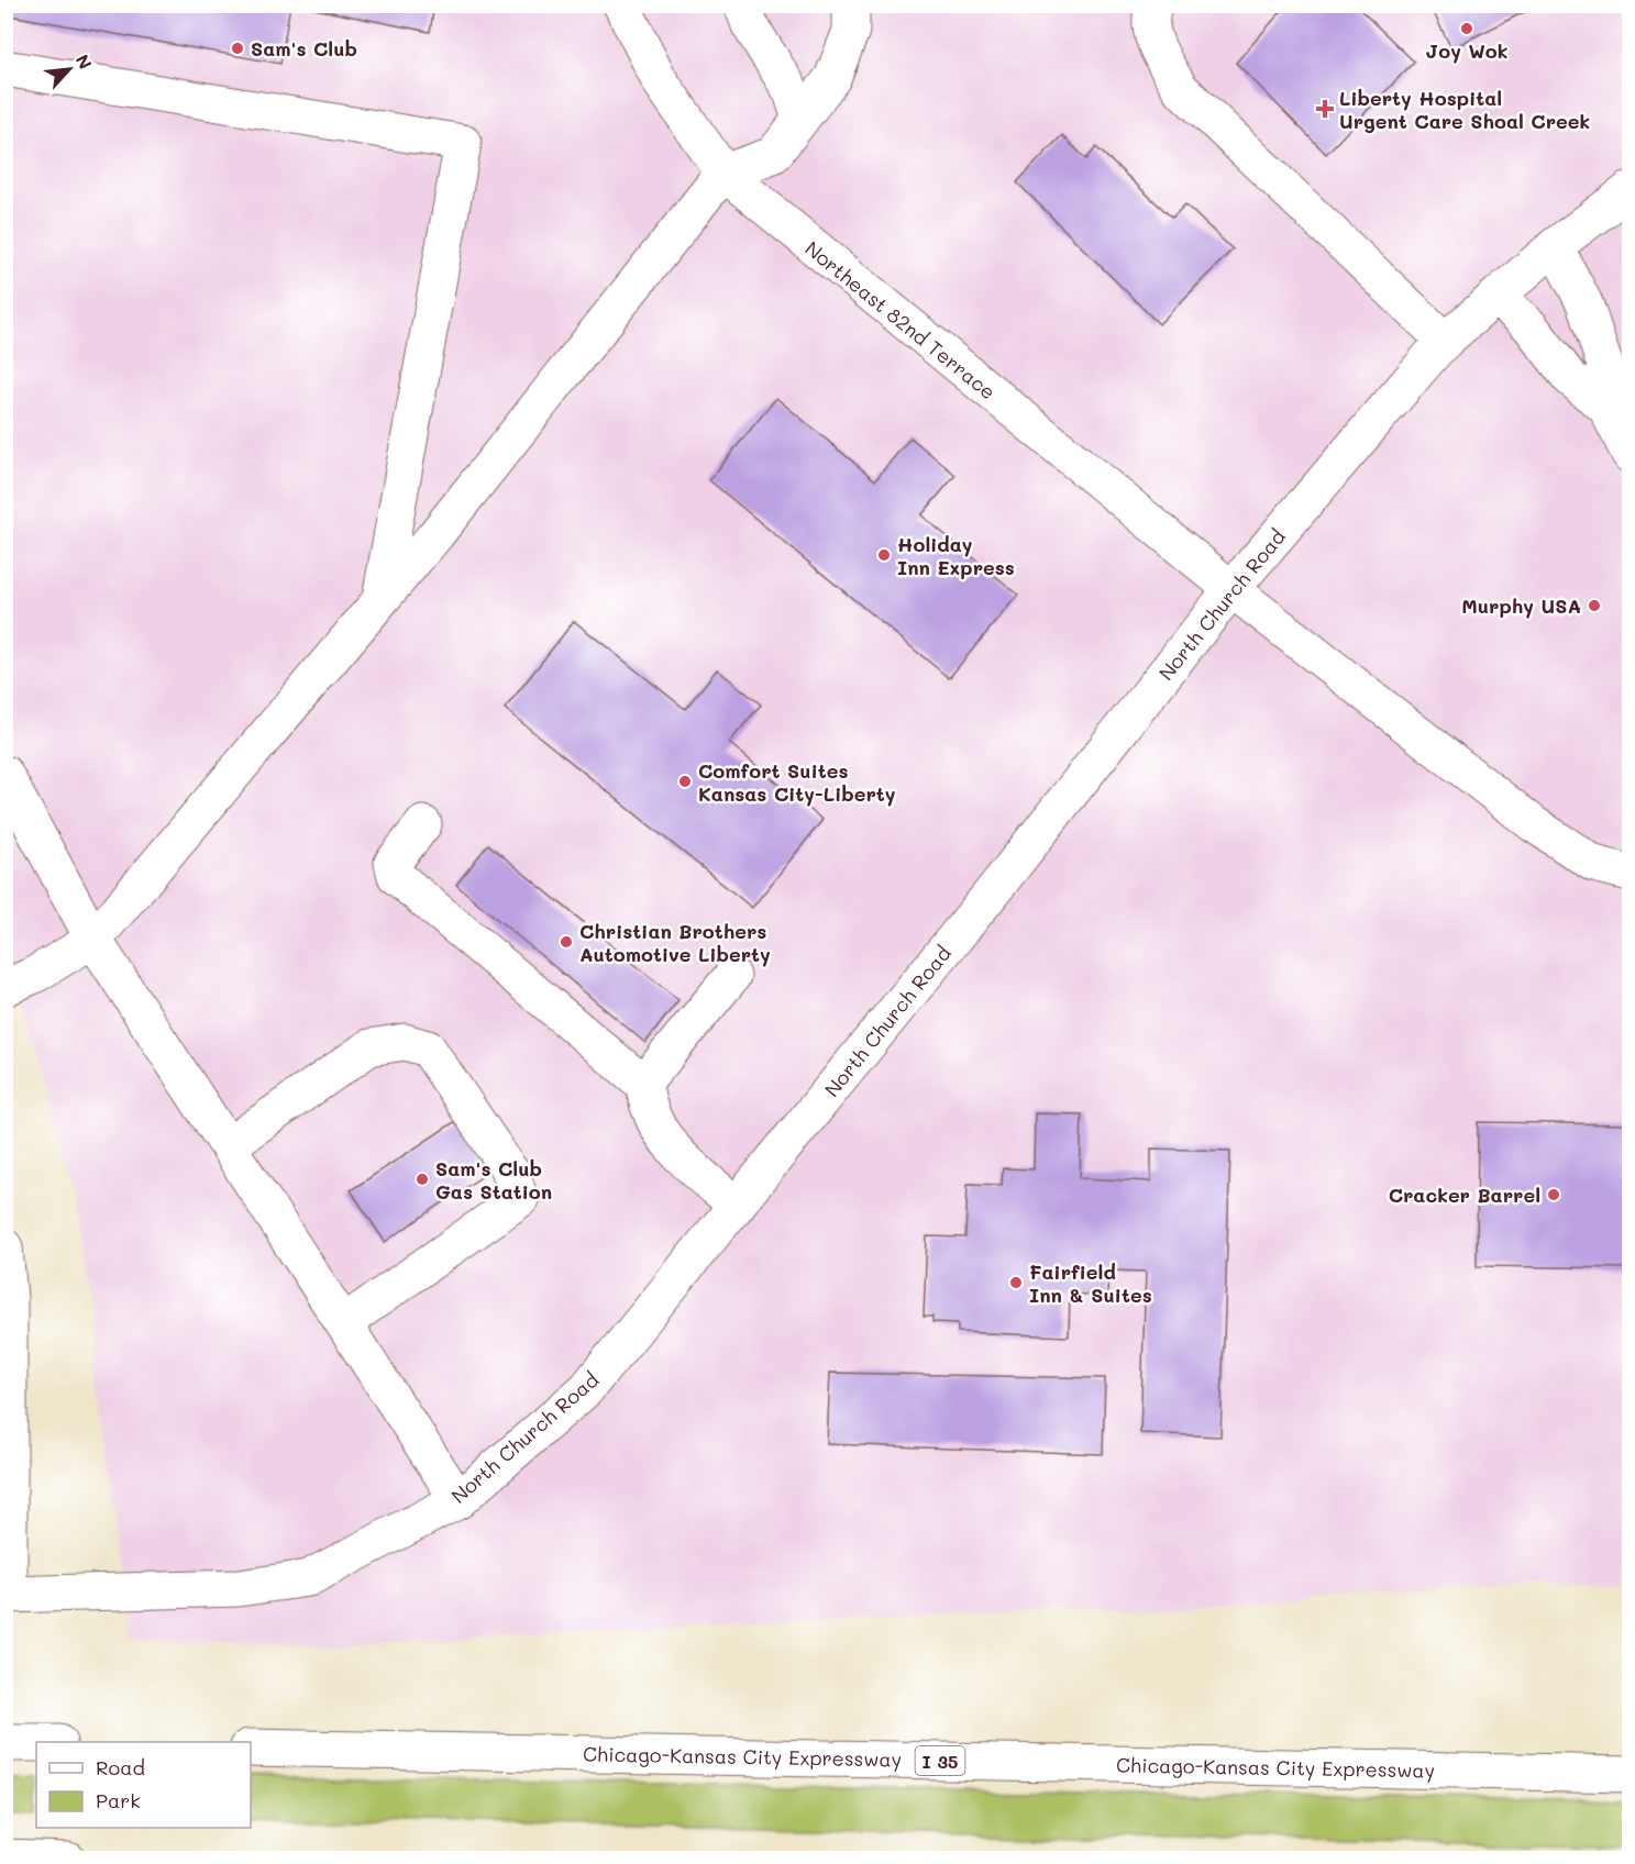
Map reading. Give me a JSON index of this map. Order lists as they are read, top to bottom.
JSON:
{
  "streets": {
    "main road": [
      "Northeast 82nd Terrace",
      "North Church Road",
      "Chicago-Kansas City Expressway",
      "I 35"
    ]
  },
  "crossings": [
    ["Northeast 82nd Terrace", "North Church Road"]
  ],
  "places": {
    "other": [
      "Joy Wok",
      "Sam's Club",
      "Holiday Inn Express",
      "Murphy USA",
      "Comfort Suites Kansas City-Liberty",
      "Christian Brothers Automotive Liberty",
      "Sam's Club Gas Station",
      "Cracker Barrel",
      "Fairfield Inn & Suites"
    ],
    "health": ["Liberty Hospital Urgent Care Shoal Creek"]
  },
  "legend": ["Road", "Park"],
  "north": "top right"
}
